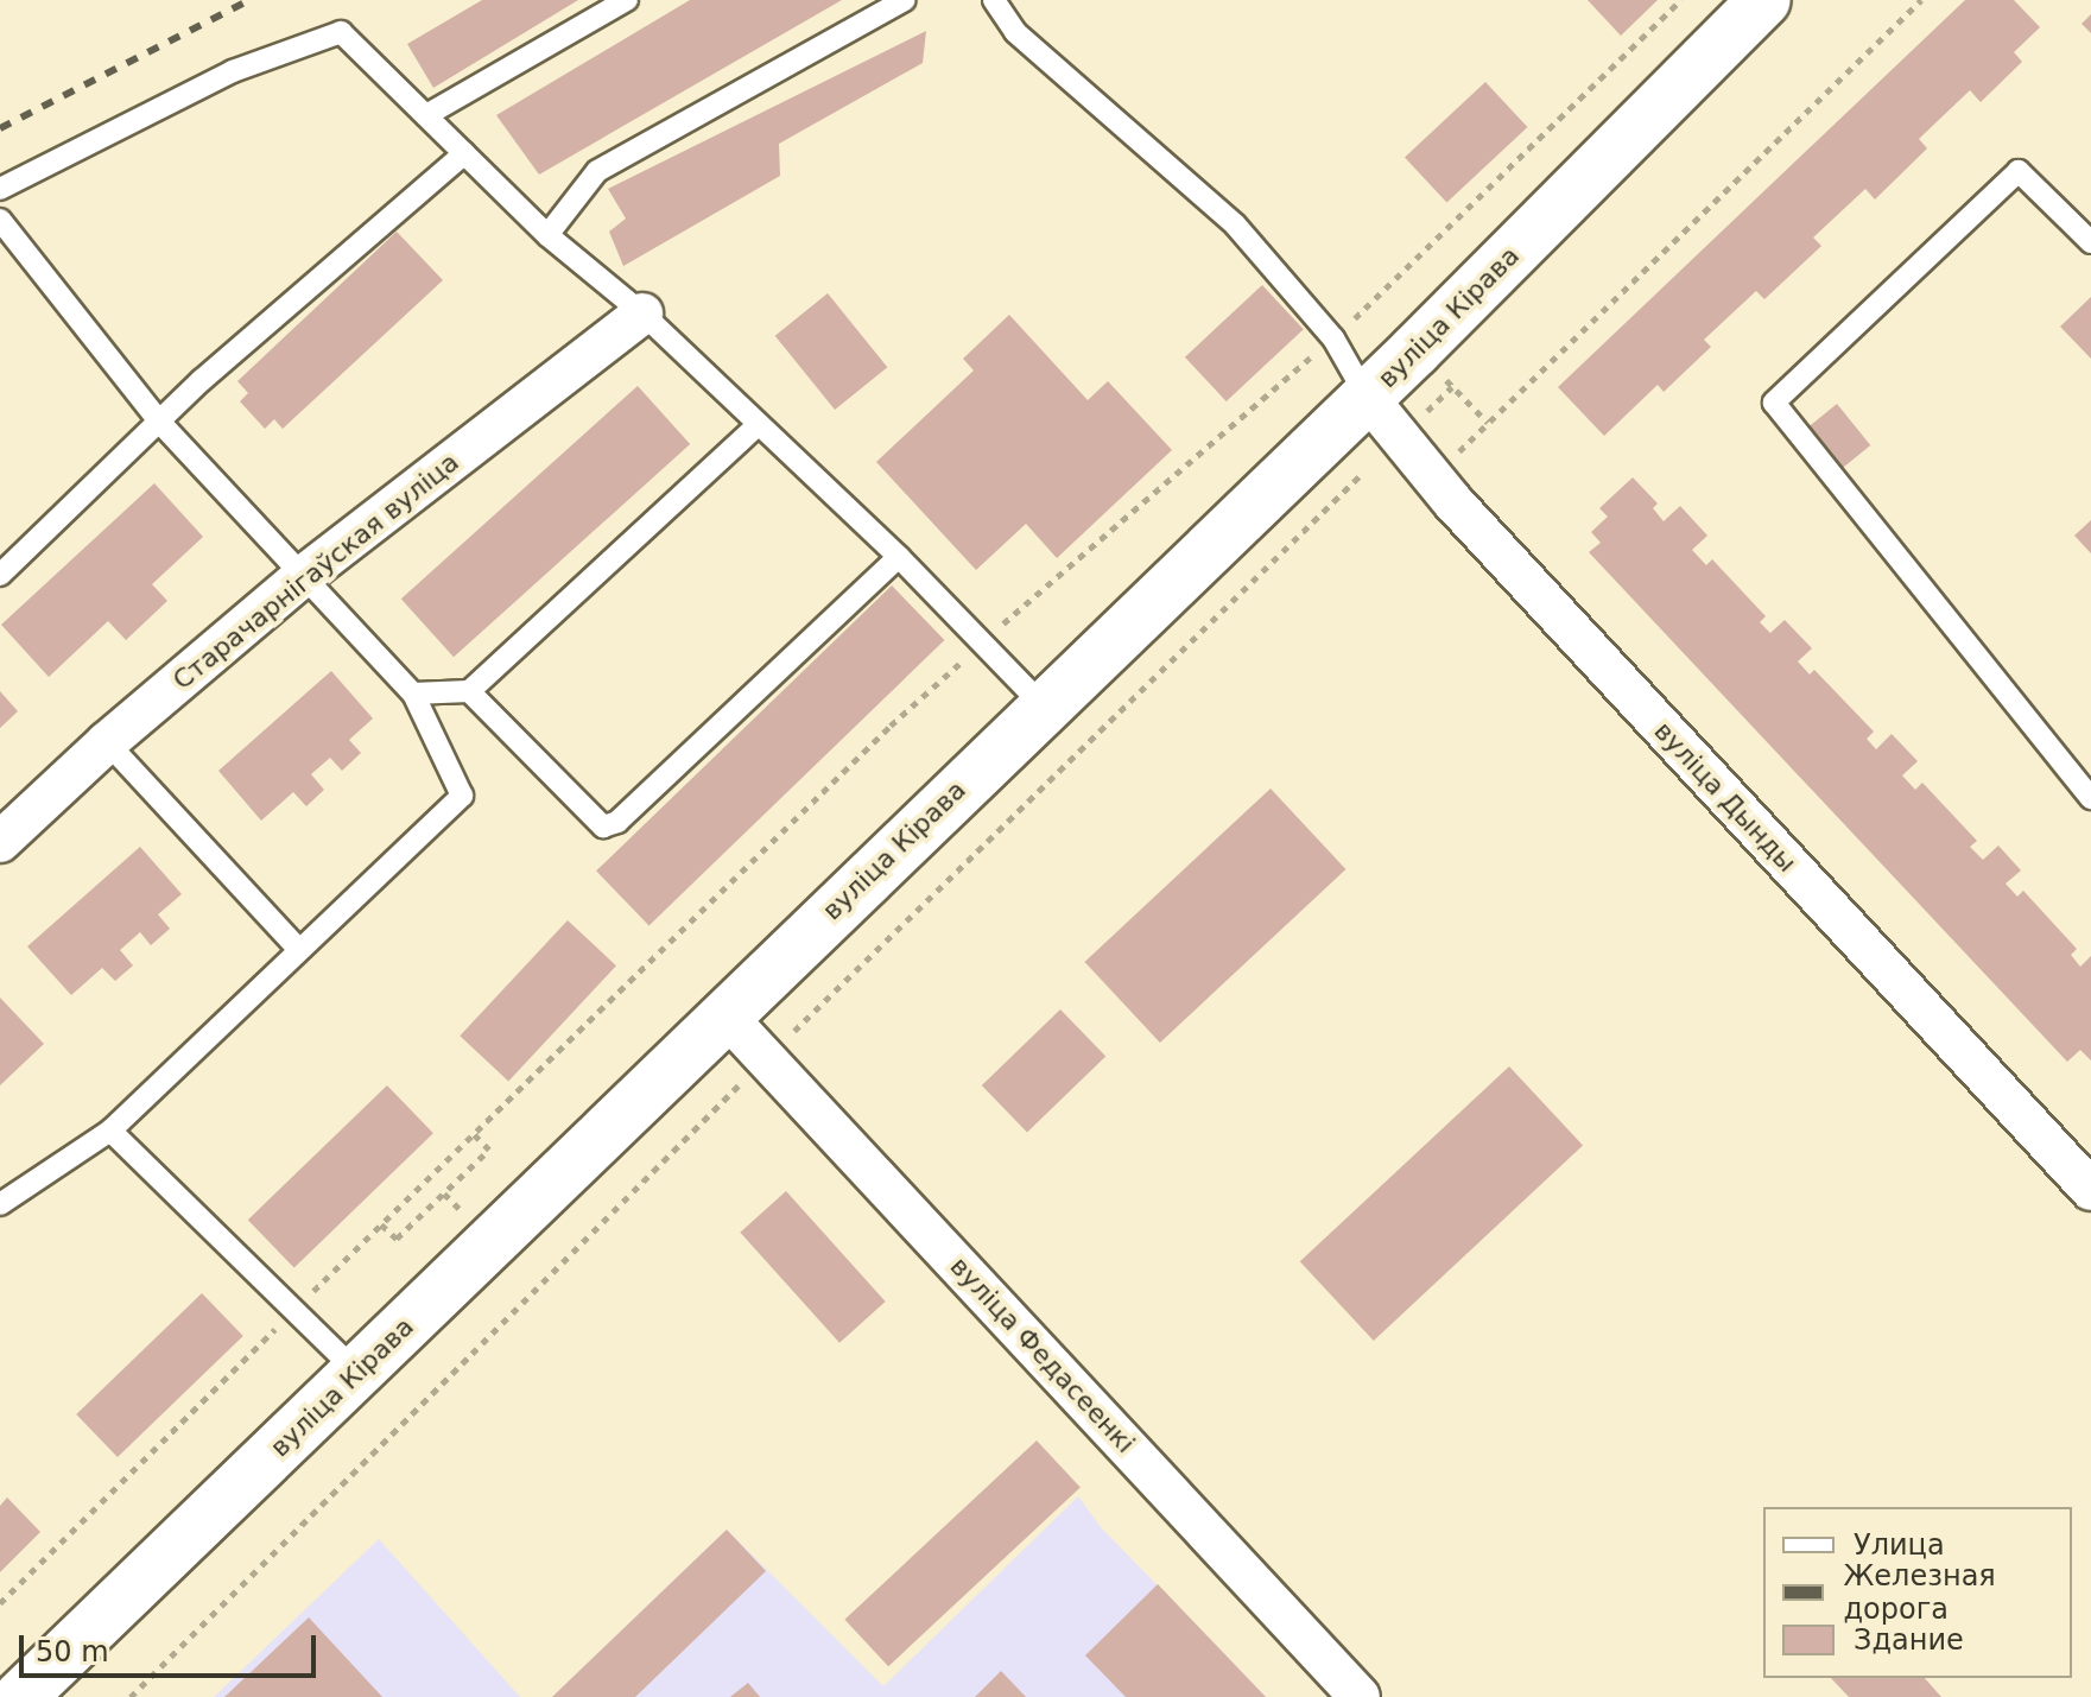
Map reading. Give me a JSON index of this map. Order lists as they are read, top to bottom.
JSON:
{
  "streets": {
    "main road": ["вуліца Кірава"],
    "street": ["Старачарнігаўская вуліца", "вуліца Дынды", "вуліца Федасеенкі"]
  },
  "crossings": [
    ["вуліца Кірава", "вуліца Дынды"],
    ["вуліца Кірава", "вуліца Федасеенкі"]
  ],
  "legend": ["Улица", "Железная дорога", "Здание"],
  "scale_bar": "50 m"
}
